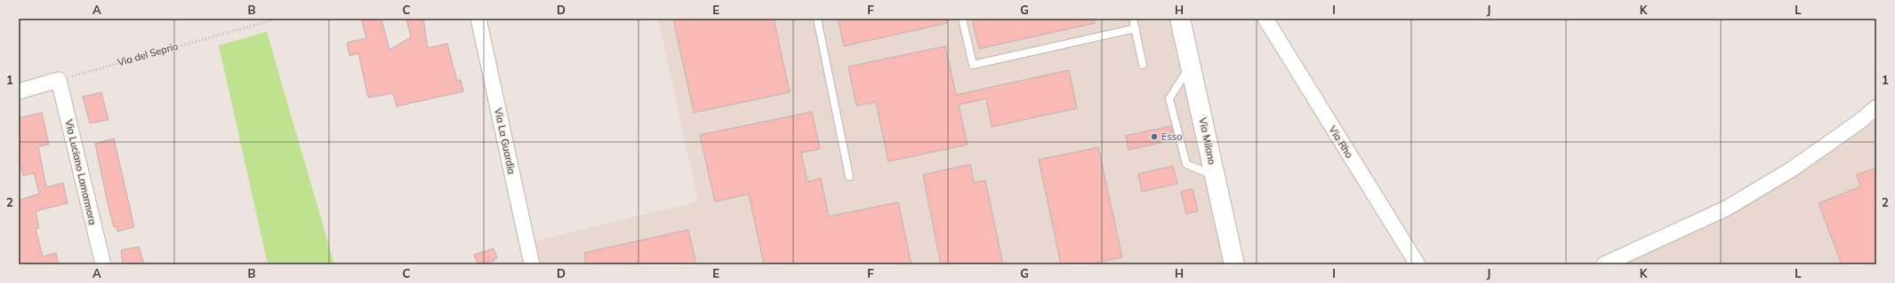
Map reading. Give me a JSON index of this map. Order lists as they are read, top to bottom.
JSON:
{
  "streets": {
    "main road": ["Via Milano"],
    "street": ["Via La Guardia", "Via Rho", "Via Luciano Lamarmora"],
    "path": ["Via del Seprio"]
  },
  "crossings": [
    ["Via del Seprio", "Via Luciano Lamarmora"]
  ],
  "places": ["Esso"],
  "grid": {
    "columns": [
      "A",
      "B",
      "C",
      "D",
      "E",
      "F",
      "G",
      "H",
      "I",
      "J",
      "K",
      "L"
    ],
    "rows": ["1", "2"]
  }
}
